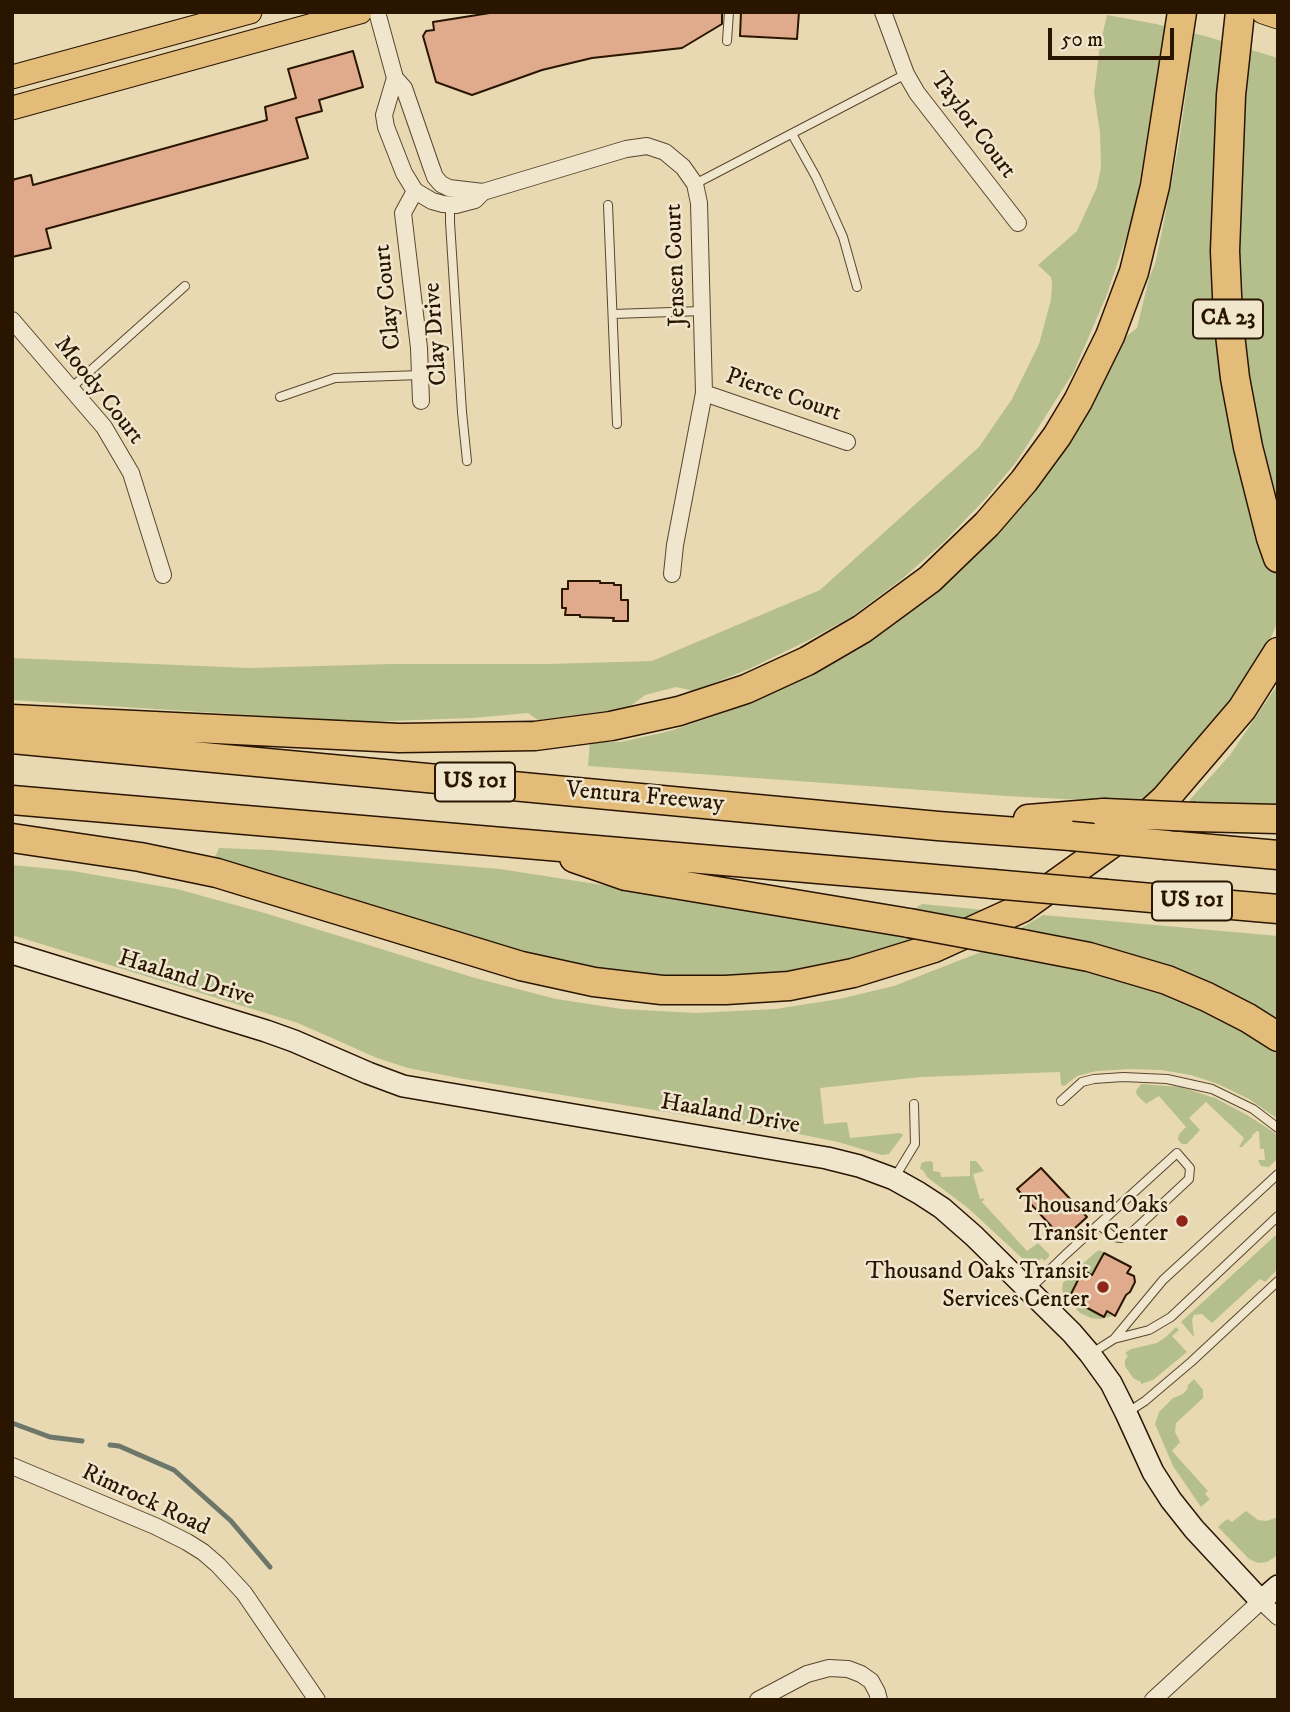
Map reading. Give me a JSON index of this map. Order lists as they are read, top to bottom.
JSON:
{
  "streets": {
    "highway": ["CA 23", "US 101", "Ventura Freeway"],
    "street": [
      "Taylor Court",
      "Jensen Court",
      "Clay Court",
      "Moody Court",
      "Pierce Court",
      "Haaland Drive",
      "Rimrock Road"
    ],
    "lane": ["Clay Drive"]
  },
  "crossings": [
    ["Jensen Court", "Pierce Court"]
  ],
  "places": ["Thousand Oaks Transit Center", "Thousand Oaks Transit Services Center"],
  "scale_bar": "50 m"
}
